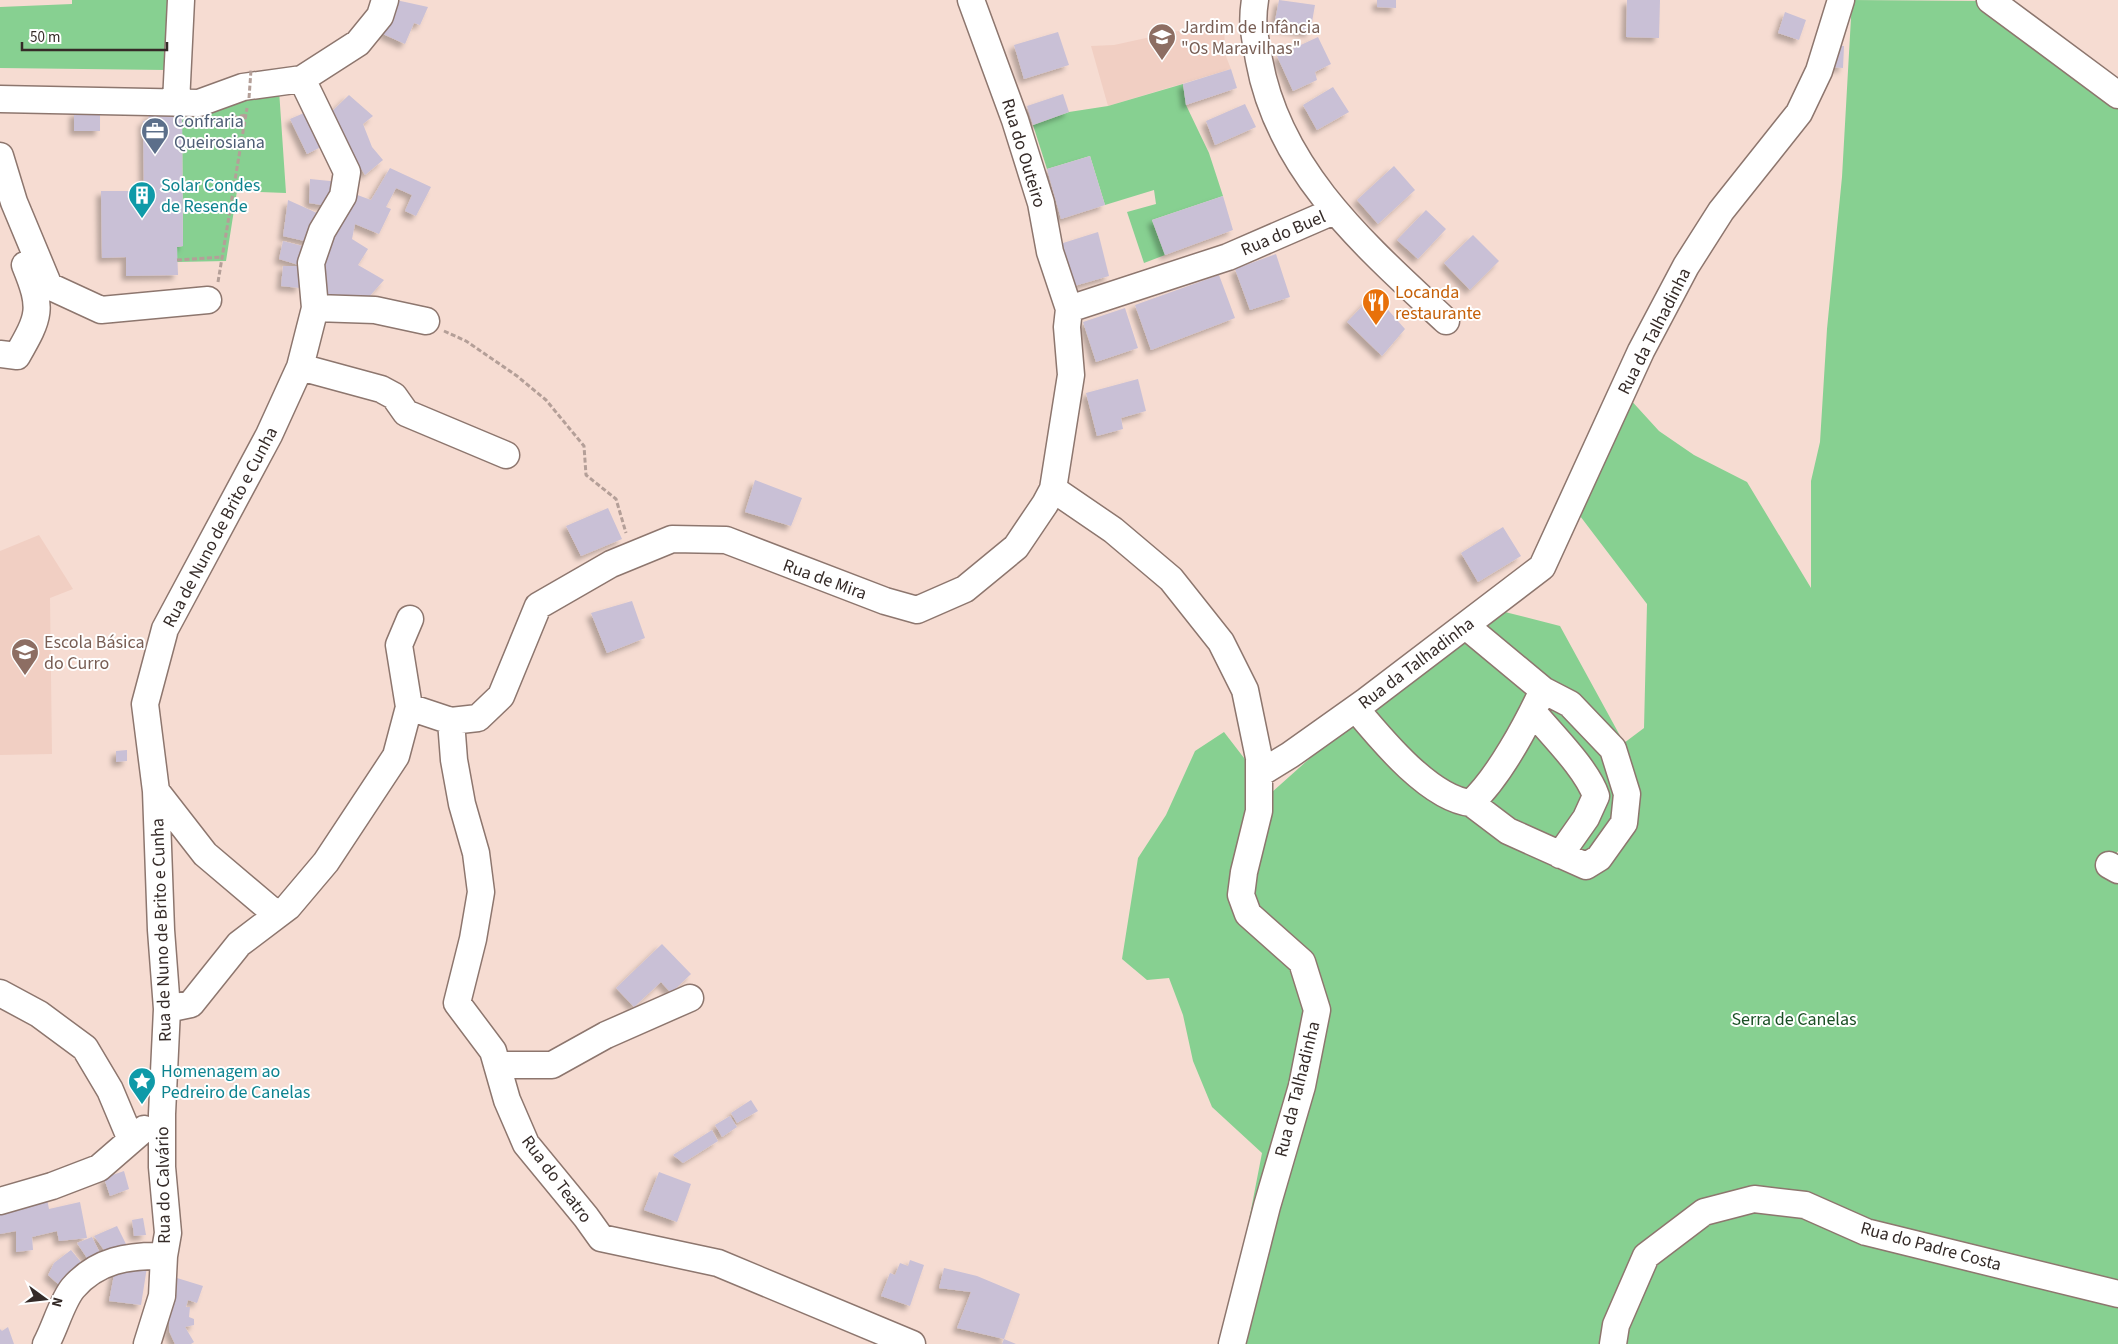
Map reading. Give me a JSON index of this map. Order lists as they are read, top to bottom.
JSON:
{
  "streets": {
    "street": [
      "Rua do Outeiro",
      "Rua do Buel",
      "Rua da Talhadinha",
      "Rua de Nuno de Brito e Cunha",
      "Rua de Mira",
      "Rua do Teatro",
      "Rua do Calvário",
      "Rua do Padre Costa"
    ]
  },
  "crossings": [
    ["Rua do Outeiro", "Rua do Buel"],
    ["Rua do Outeiro", "Rua de Mira"],
    ["Rua do Buel", "Rua de Mira"],
    ["Rua de Nuno de Brito e Cunha", "Rua do Calvário"],
    ["Rua de Mira", "Rua do Teatro"]
  ],
  "parks": ["Serra de Canelas"],
  "places": {
    "school or university": ["Jardim de Infância \"Os Maravilhas\"", "Escola Básica do Curro"],
    "office": ["Confraria Queirosiana"],
    "building": ["Solar Condes de Resende"],
    "restaurant": ["Locanda restaurante"],
    "place": ["Homenagem ao Pedreiro de Canelas"]
  },
  "scale_bar": "50 m",
  "north": "right"
}
